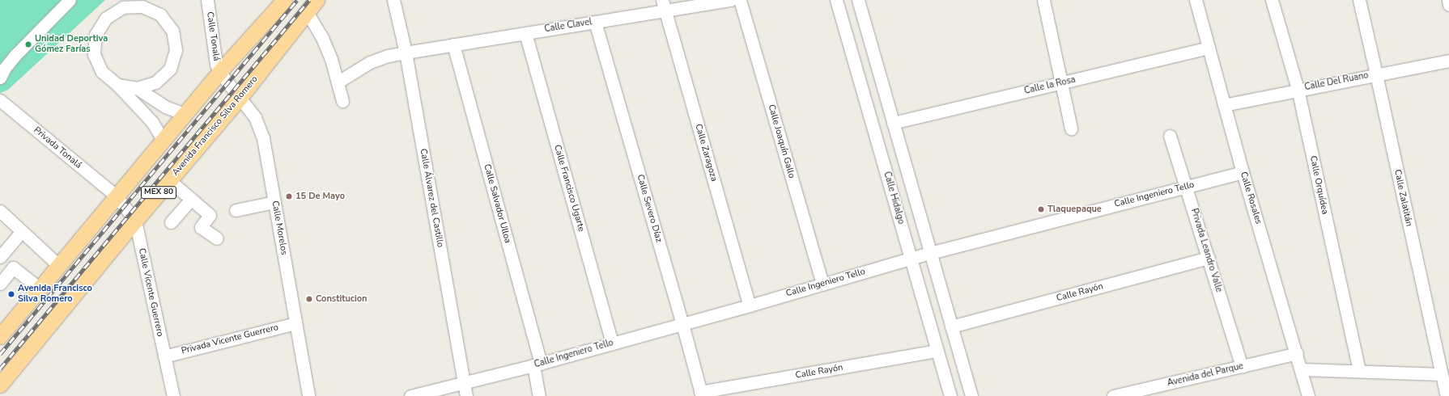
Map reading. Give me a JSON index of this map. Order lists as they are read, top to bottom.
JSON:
{
  "streets": {
    "main road": ["Avenida Francisco Silva Romero", "MEX 80"],
    "street": [
      "Calle Clavel",
      "Calle Tonalá",
      "Calle Del Ruano",
      "Calle la Rosa",
      "Calle Joaquín Gallo",
      "Privada Tonalá",
      "Calle Zaragoza",
      "Calle Orquídea",
      "Calle Francisco Ugarte",
      "Calle Ingeniero Tello",
      "Calle Álvarez del Castillo",
      "Calle Hidalgo",
      "Calle Rosales",
      "Calle Zalatitán",
      "Calle Salvador Ulloa",
      "Calle Severo Díaz",
      "Calle Morelos",
      "Privada Leandro Valle",
      "Calle Vicente Guerrero",
      "Calle Rayón",
      "Privada Vicente Guerrero",
      "Avenida del Parque"
    ]
  },
  "crossings": [
    ["Calle Clavel", "Calle Zaragoza"],
    ["Calle Clavel", "Calle Francisco Ugarte"],
    ["Calle Clavel", "Calle Álvarez del Castillo"],
    ["Calle Clavel", "Calle Salvador Ulloa"],
    ["Calle Clavel", "Calle Severo Díaz"],
    ["Calle Tonalá", "MEX 80"],
    ["Calle Tonalá", "Calle Morelos"],
    ["Calle Del Ruano", "Calle Orquídea"],
    ["Calle Del Ruano", "Calle Rosales"],
    ["Calle Del Ruano", "Calle Zalatitán"],
    ["Calle la Rosa", "Calle Rosales"],
    ["Avenida Francisco Silva Romero", "Calle Morelos"],
    ["Avenida Francisco Silva Romero", "Calle Vicente Guerrero"],
    ["Calle Joaquín Gallo", "Calle Ingeniero Tello"],
    ["Privada Tonalá", "MEX 80"],
    ["Privada Tonalá", "Calle Vicente Guerrero"],
    ["Calle Zaragoza", "Calle Ingeniero Tello"],
    ["Calle Francisco Ugarte", "Calle Ingeniero Tello"],
    ["MEX 80", "Calle Morelos"],
    ["MEX 80", "Calle Vicente Guerrero"],
    ["Calle Ingeniero Tello", "Calle Álvarez del Castillo"],
    ["Calle Ingeniero Tello", "Calle Hidalgo"],
    ["Calle Ingeniero Tello", "Calle Rosales"],
    ["Calle Ingeniero Tello", "Calle Salvador Ulloa"],
    ["Calle Ingeniero Tello", "Calle Severo Díaz"],
    ["Calle Ingeniero Tello", "Privada Leandro Valle"],
    ["Calle Hidalgo", "Calle Rayón"],
    ["Calle Rosales", "Avenida del Parque"],
    ["Calle Severo Díaz", "Calle Rayón"],
    ["Calle Morelos", "Privada Vicente Guerrero"],
    ["Privada Leandro Valle", "Calle Rayón"],
    ["Privada Leandro Valle", "Avenida del Parque"],
    ["Calle Vicente Guerrero", "Privada Vicente Guerrero"]
  ],
  "places": [
    "Unidad Deportiva Gómez Farías",
    "15 De Mayo",
    "Tlaquepaque",
    "Avenida Francisco Silva Romero",
    "Constitucion"
  ]
}
